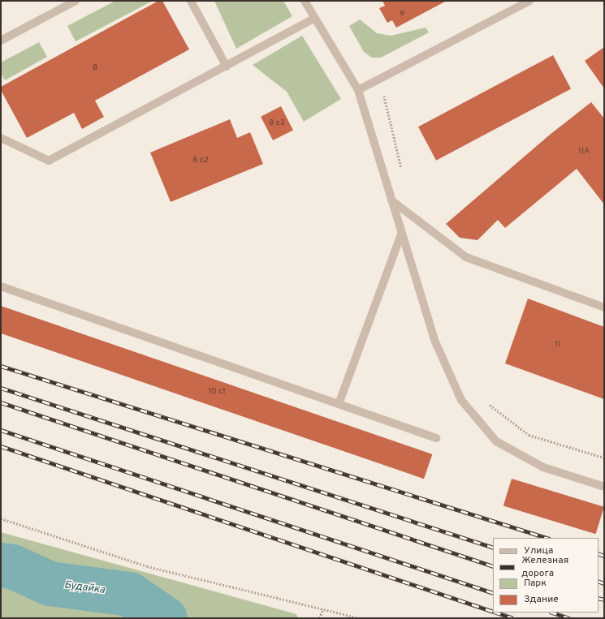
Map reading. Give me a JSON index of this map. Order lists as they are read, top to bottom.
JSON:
{
  "water": ["Будайка"],
  "house_numbers": [
    "9",
    "8",
    "8 с3",
    "11А",
    "8 с2",
    "11",
    "10 с1"
  ],
  "legend": [
    "Улица",
    "Железная дорога",
    "Парк",
    "Здание"
  ]
}
